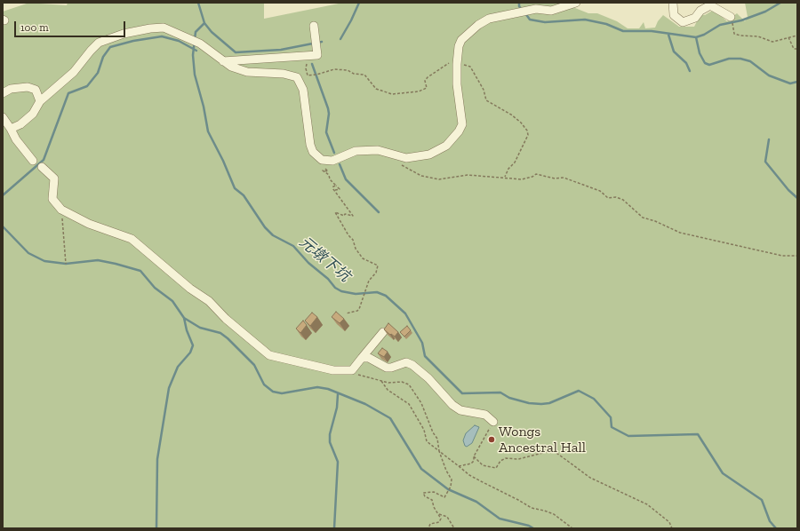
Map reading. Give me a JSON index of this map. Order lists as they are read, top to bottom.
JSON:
{
  "water": ["元墩下坑"],
  "places": ["Wongs Ancestral Hall"],
  "scale_bar": "100 m"
}
